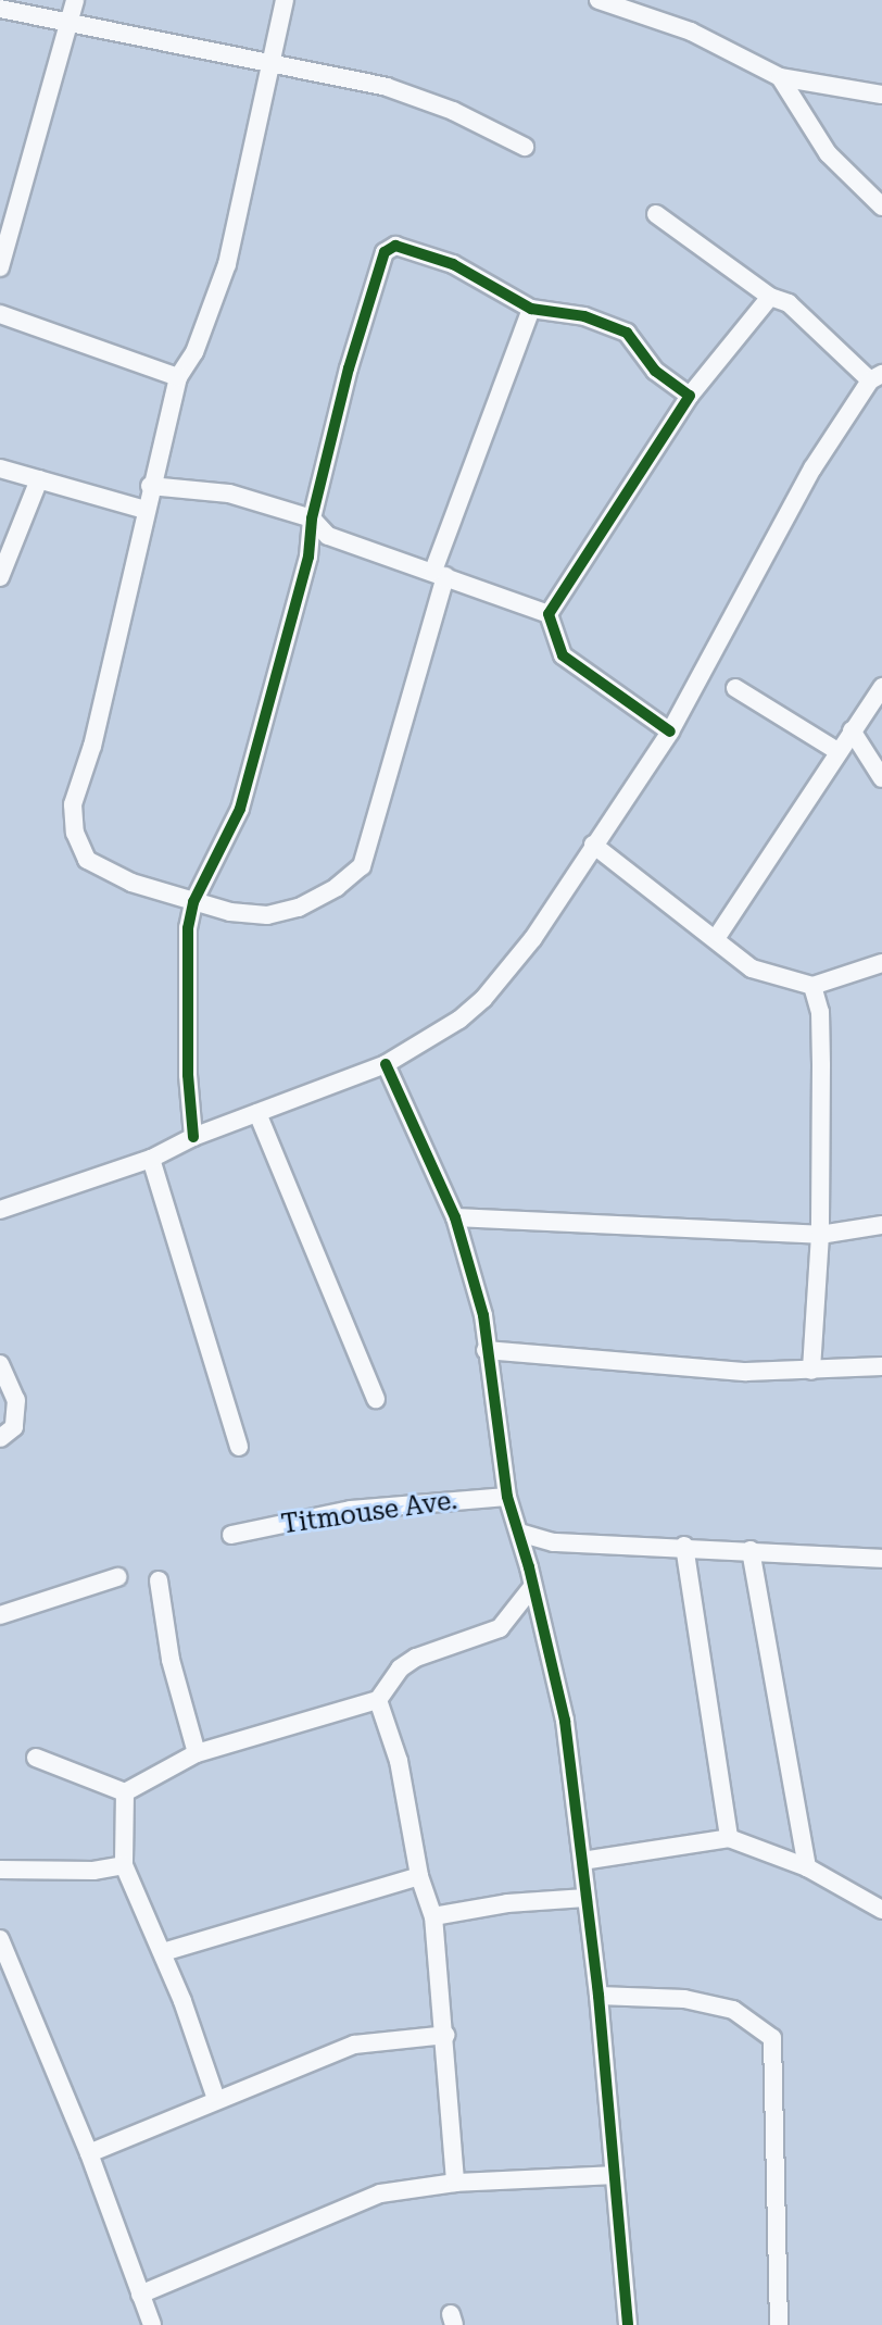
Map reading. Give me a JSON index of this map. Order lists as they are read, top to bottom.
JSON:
{
  "streets": {
    "street": ["Titmouse Ave."]
  }
}
